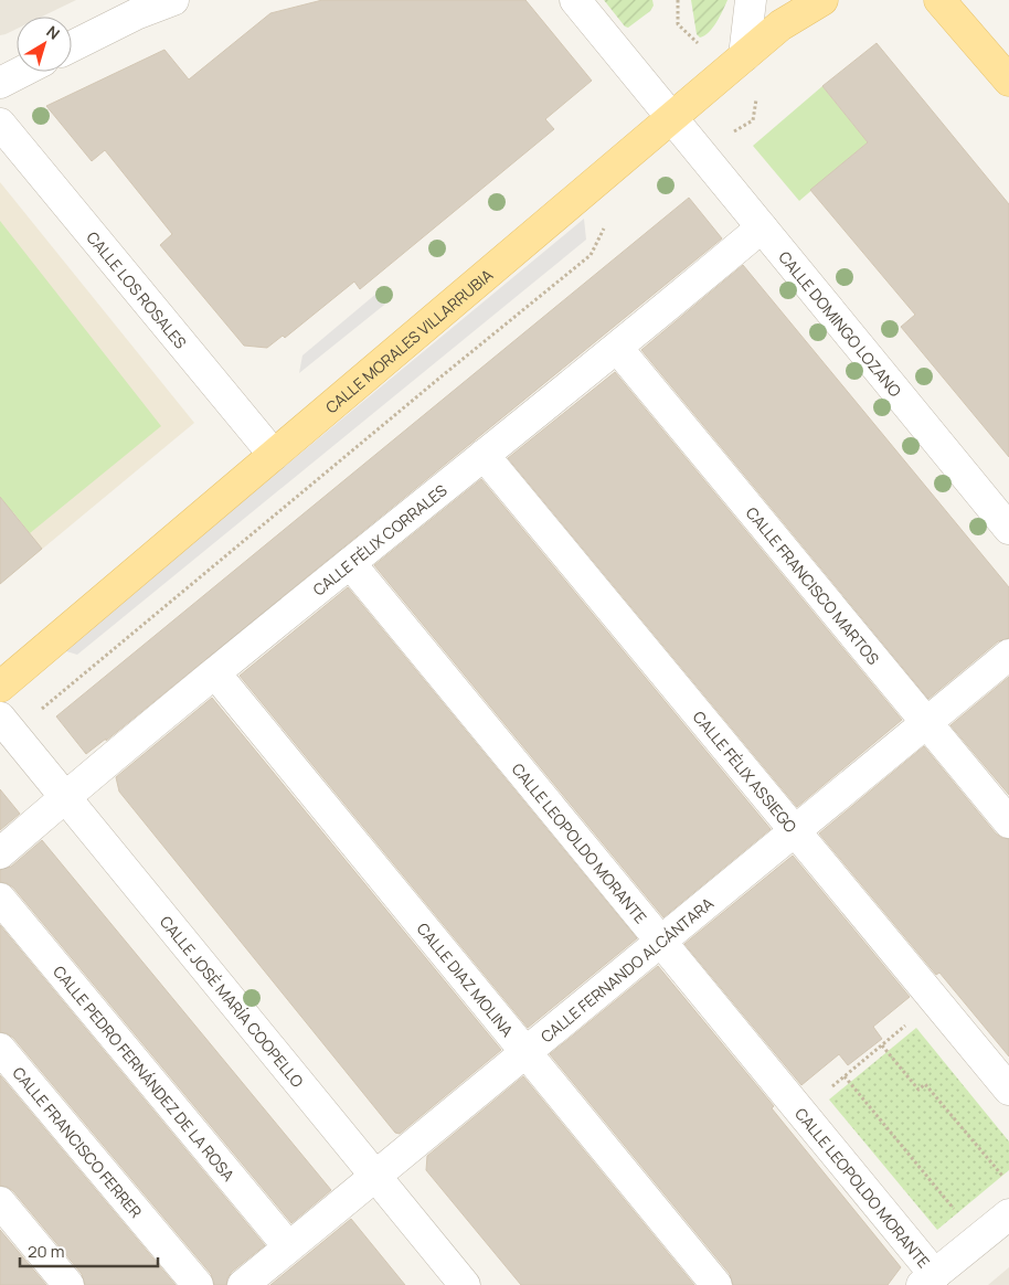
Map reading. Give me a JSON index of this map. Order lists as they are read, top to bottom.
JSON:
{
  "streets": {
    "main road": ["CALLE MORALES VILLARRUBIA"],
    "street": [
      "CALLE LOS ROSALES",
      "CALLE DOMINGO LOZANO",
      "CALLE FÉLIX CORRALES",
      "CALLE FRANCISCO MARTOS",
      "CALLE FÉLIX ASSIEGO",
      "CALLE LEOPOLDO MORANTE",
      "CALLE FERNANDO ALCÁNTARA",
      "CALLE DIAZ MOLINA",
      "CALLE JOSÉ MARÍA COOPELLO",
      "CALLE PEDRO FERNÁNDEZ DE LA ROSA",
      "CALLE FRANCISCO FERRER"
    ]
  },
  "crossings": [
    ["CALLE LOS ROSALES", "CALLE MORALES VILLARRUBIA"],
    ["CALLE DOMINGO LOZANO", "CALLE MORALES VILLARRUBIA"],
    ["CALLE DOMINGO LOZANO", "CALLE FÉLIX CORRALES"],
    ["CALLE FÉLIX CORRALES", "CALLE FRANCISCO MARTOS"],
    ["CALLE FÉLIX CORRALES", "CALLE FÉLIX ASSIEGO"],
    ["CALLE FÉLIX CORRALES", "CALLE LEOPOLDO MORANTE"],
    ["CALLE FÉLIX CORRALES", "CALLE DIAZ MOLINA"],
    ["CALLE FÉLIX CORRALES", "CALLE JOSÉ MARÍA COOPELLO"],
    ["CALLE FRANCISCO MARTOS", "CALLE FERNANDO ALCÁNTARA"],
    ["CALLE FÉLIX ASSIEGO", "CALLE FERNANDO ALCÁNTARA"],
    ["CALLE LEOPOLDO MORANTE", "CALLE FERNANDO ALCÁNTARA"],
    ["CALLE FERNANDO ALCÁNTARA", "CALLE DIAZ MOLINA"],
    ["CALLE FERNANDO ALCÁNTARA", "CALLE JOSÉ MARÍA COOPELLO"],
    ["CALLE FERNANDO ALCÁNTARA", "CALLE PEDRO FERNÁNDEZ DE LA ROSA"]
  ],
  "scale_bar": "20 m",
  "north": "top right"
}
